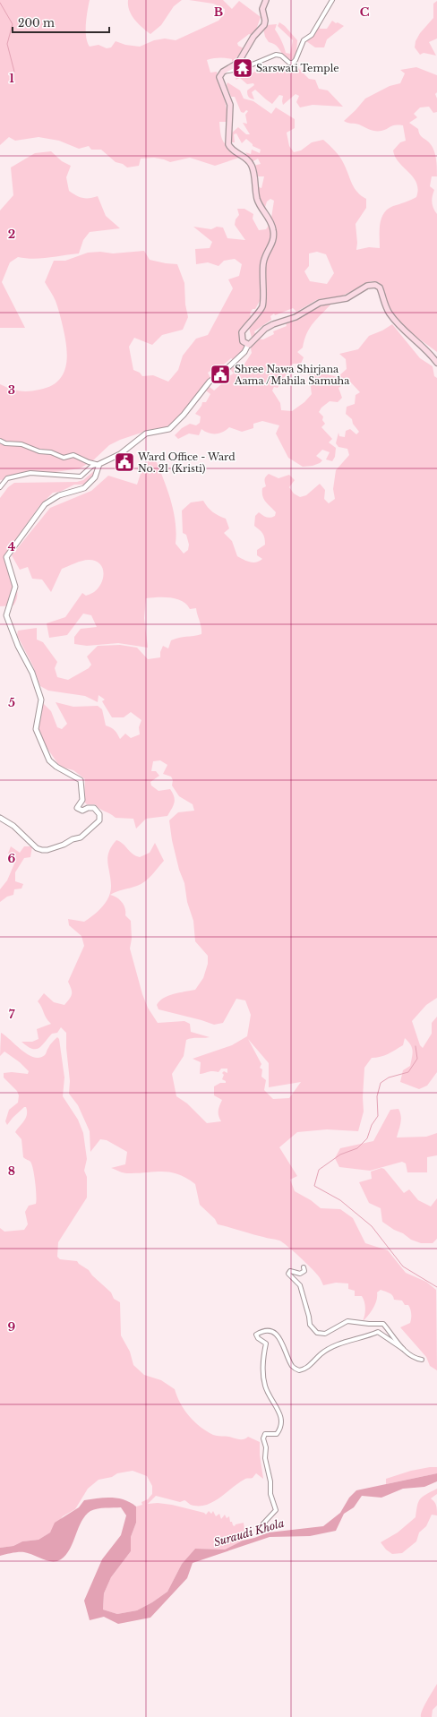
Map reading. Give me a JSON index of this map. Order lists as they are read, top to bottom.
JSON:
{
  "water": ["Suraudi Khola"],
  "places": {
    "temple": ["Sarswati Temple"],
    "public building": ["Shree Nawa Shirjana Aama /Mahila Samuha", "Ward Office - Ward No. 21 (Kristi)"]
  },
  "scale_bar": "200 m",
  "grid": {
    "columns": ["B", "C"],
    "rows": [
      "1",
      "2",
      "3",
      "4",
      "5",
      "6",
      "7",
      "8",
      "9"
    ]
  }
}
